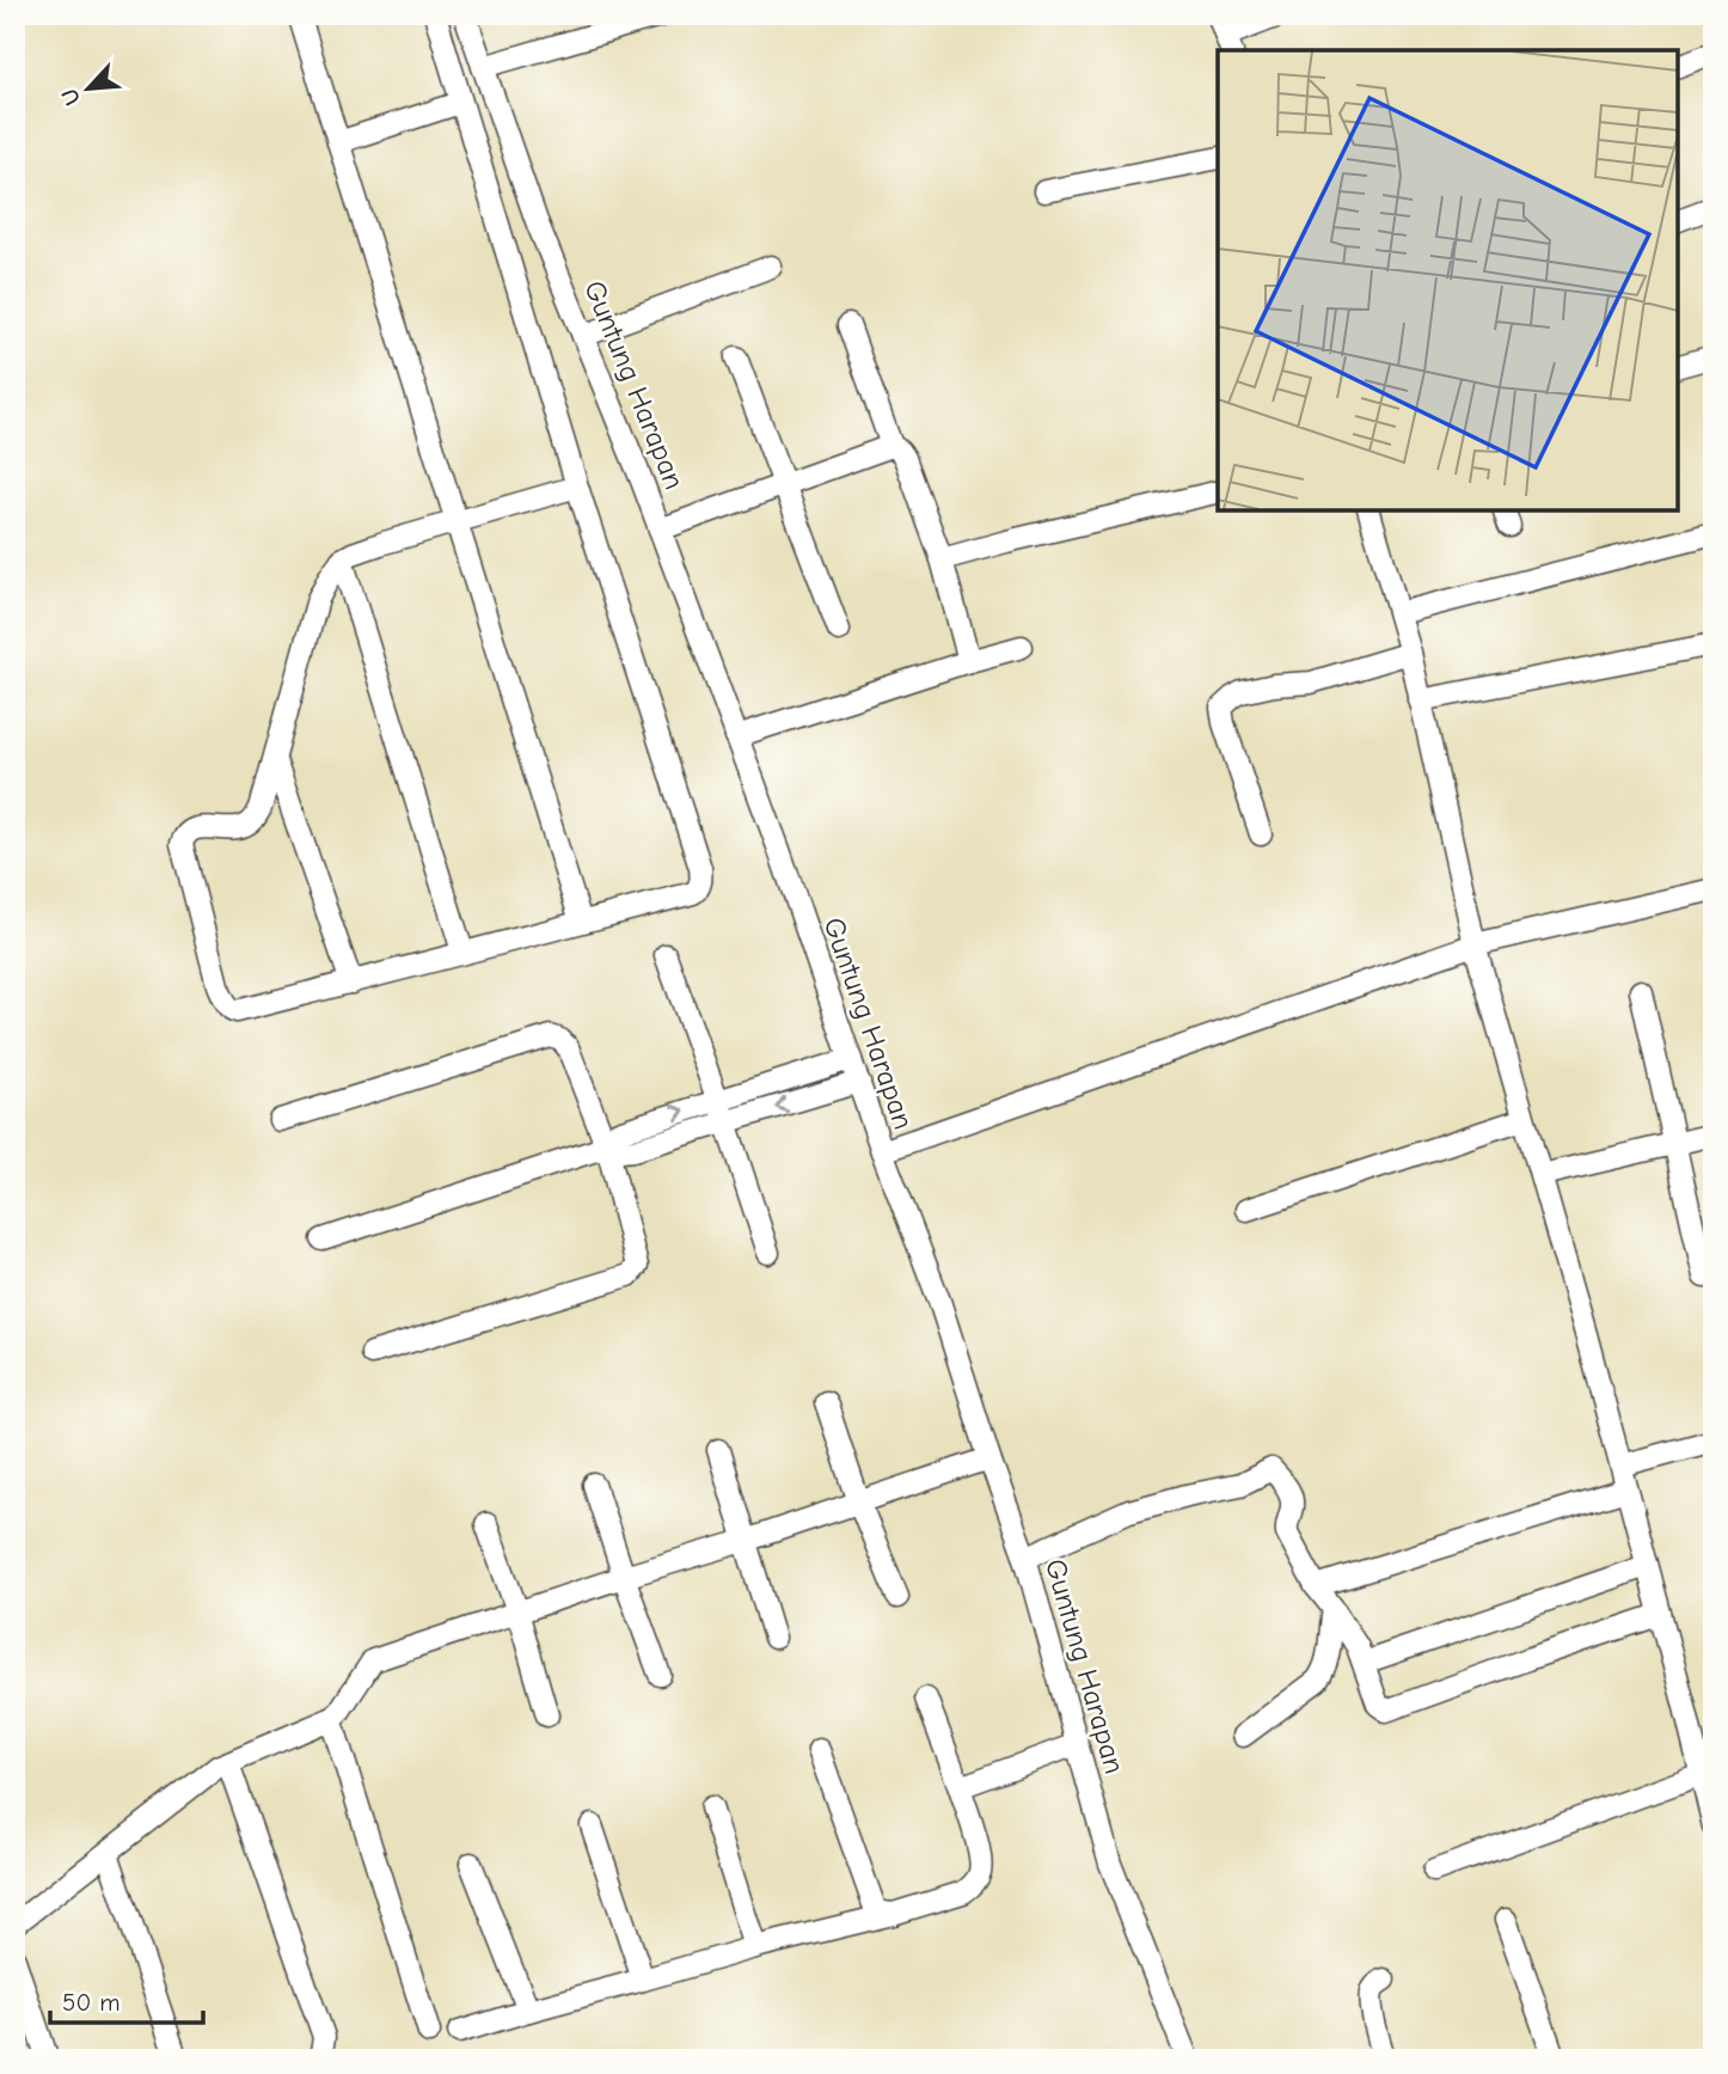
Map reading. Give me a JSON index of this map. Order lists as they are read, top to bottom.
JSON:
{
  "streets": {
    "street": ["Guntung Harapan"]
  },
  "scale_bar": "50 m",
  "north": "bottom left"
}
